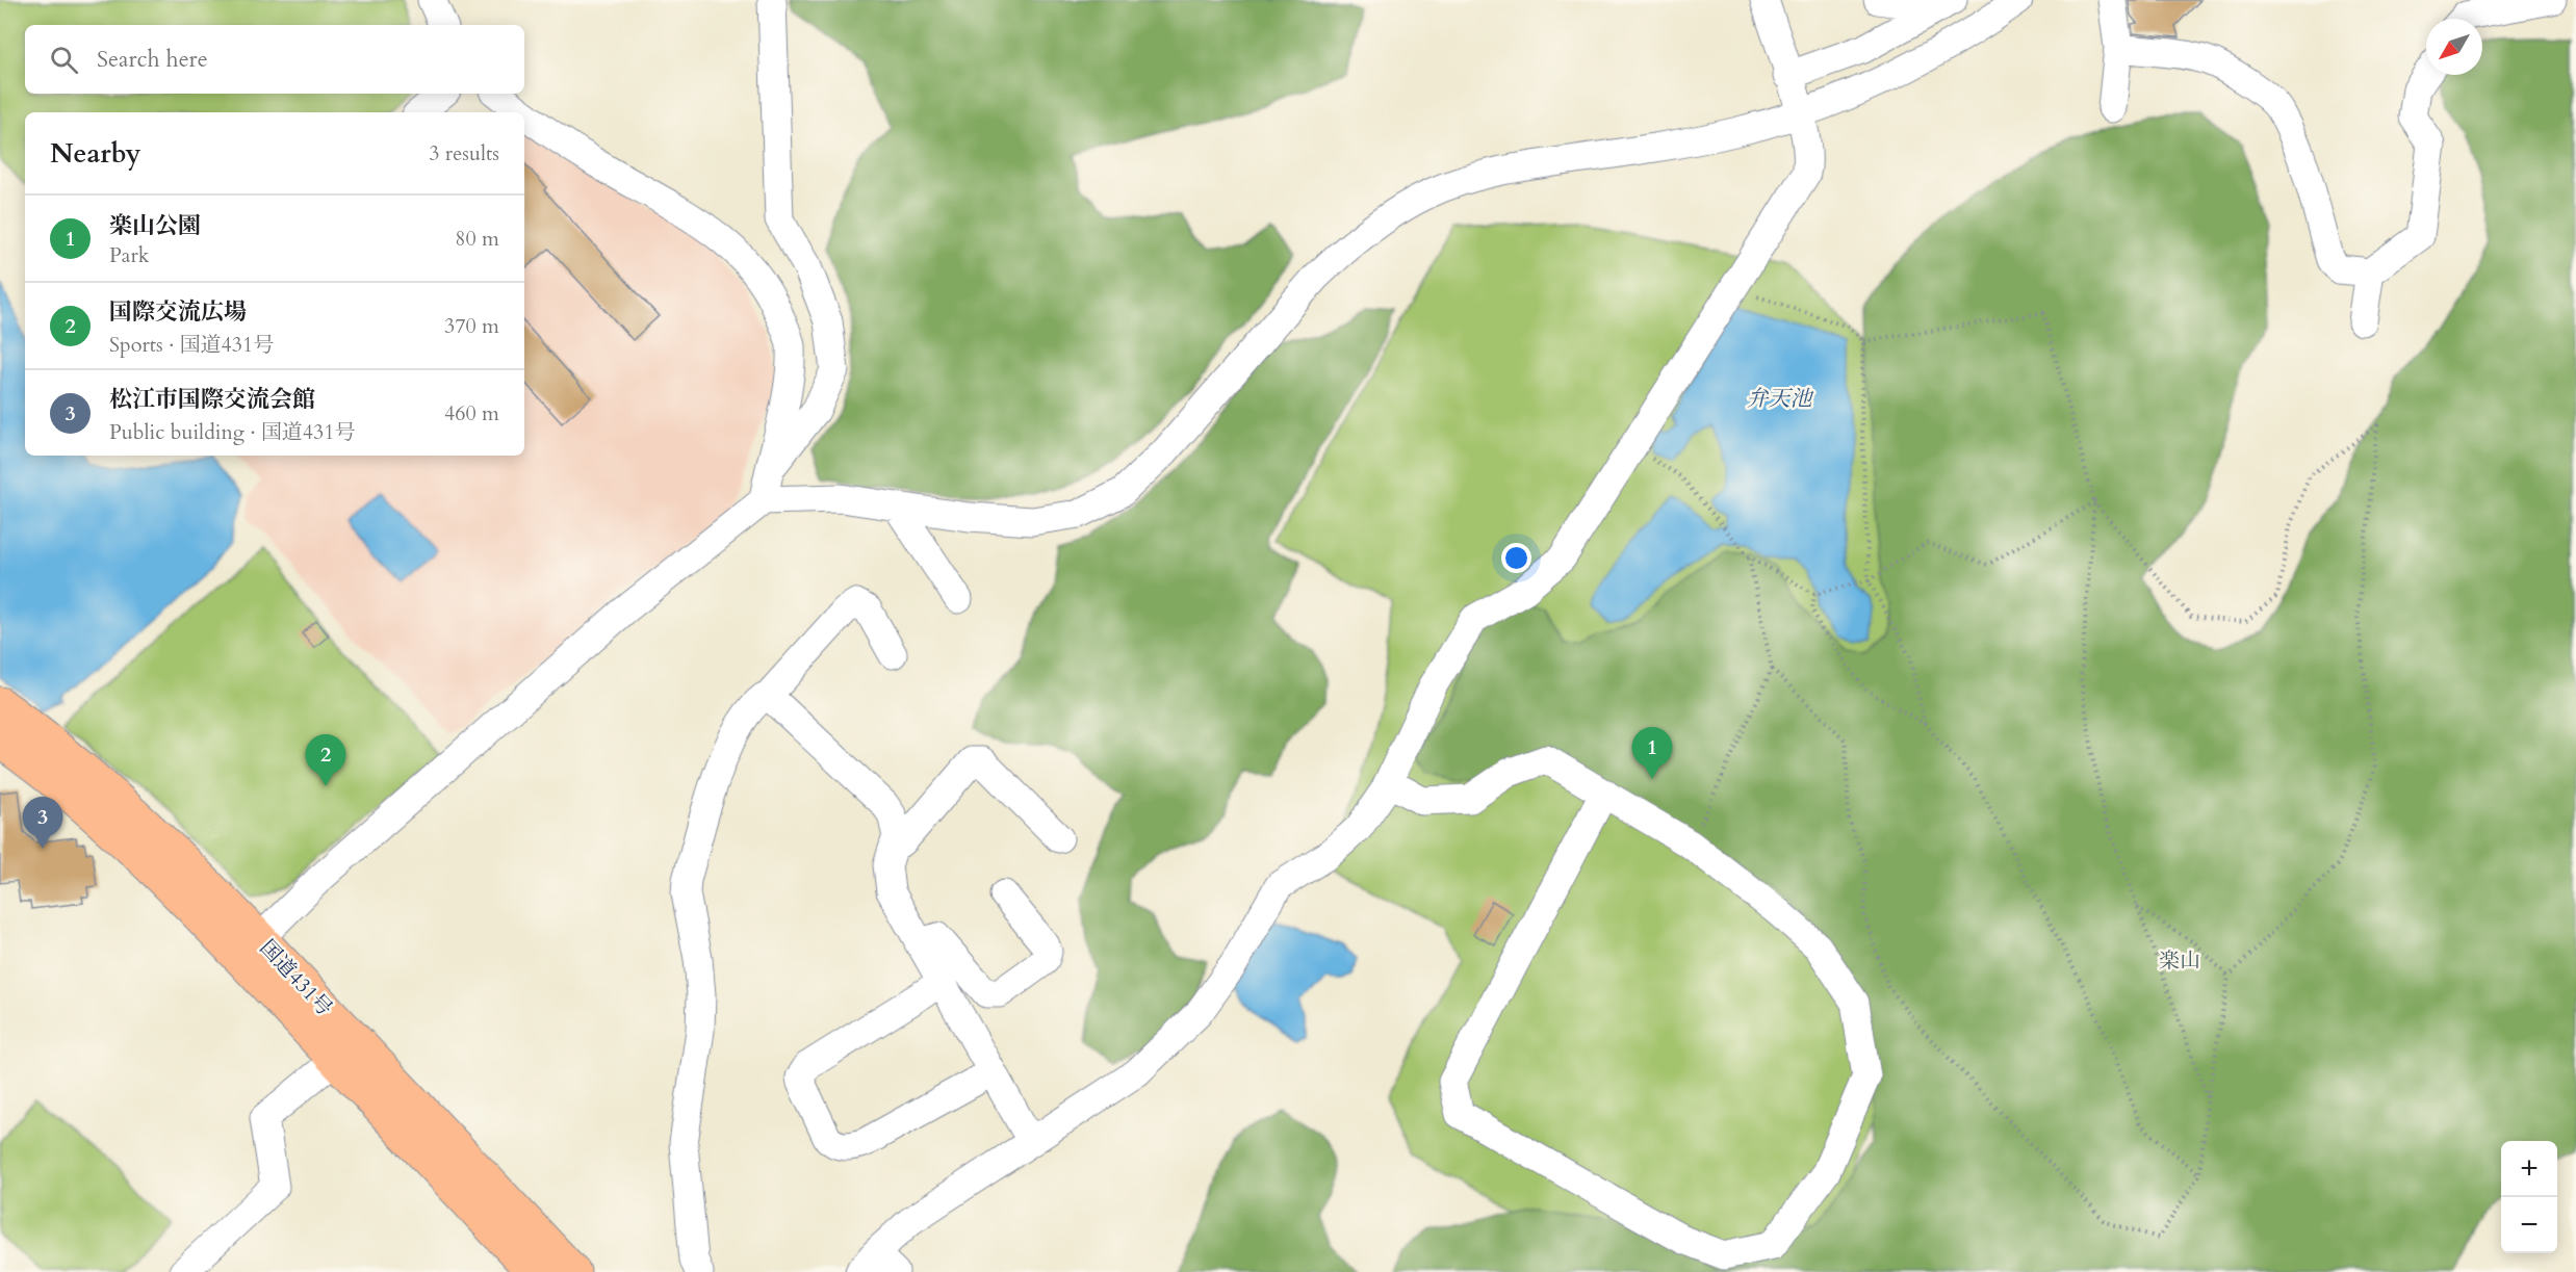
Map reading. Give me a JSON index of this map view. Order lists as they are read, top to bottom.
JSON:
{
  "streets": {
    "highway": ["国道431号"]
  },
  "water": ["弁天池"],
  "parks": ["楽山"],
  "north": "bottom left",
  "page": {
    "search": "Search here",
    "heading": ["Nearby", "3 results"],
    "list": [
      {
        "mark": "1",
        "name": "楽山公園",
        "note": "Park",
        "value": "80 m"
      },
      {
        "mark": "2",
        "name": "国際交流広場",
        "note": "Sports · 国道431号",
        "value": "370 m"
      },
      {
        "mark": "3",
        "name": "松江市国際交流会館",
        "note": "Public building · 国道431号",
        "value": "460 m"
      }
    ],
    "pins": ["1", "2", "3"],
    "map_buttons": ["+", "−"]
  }
}
